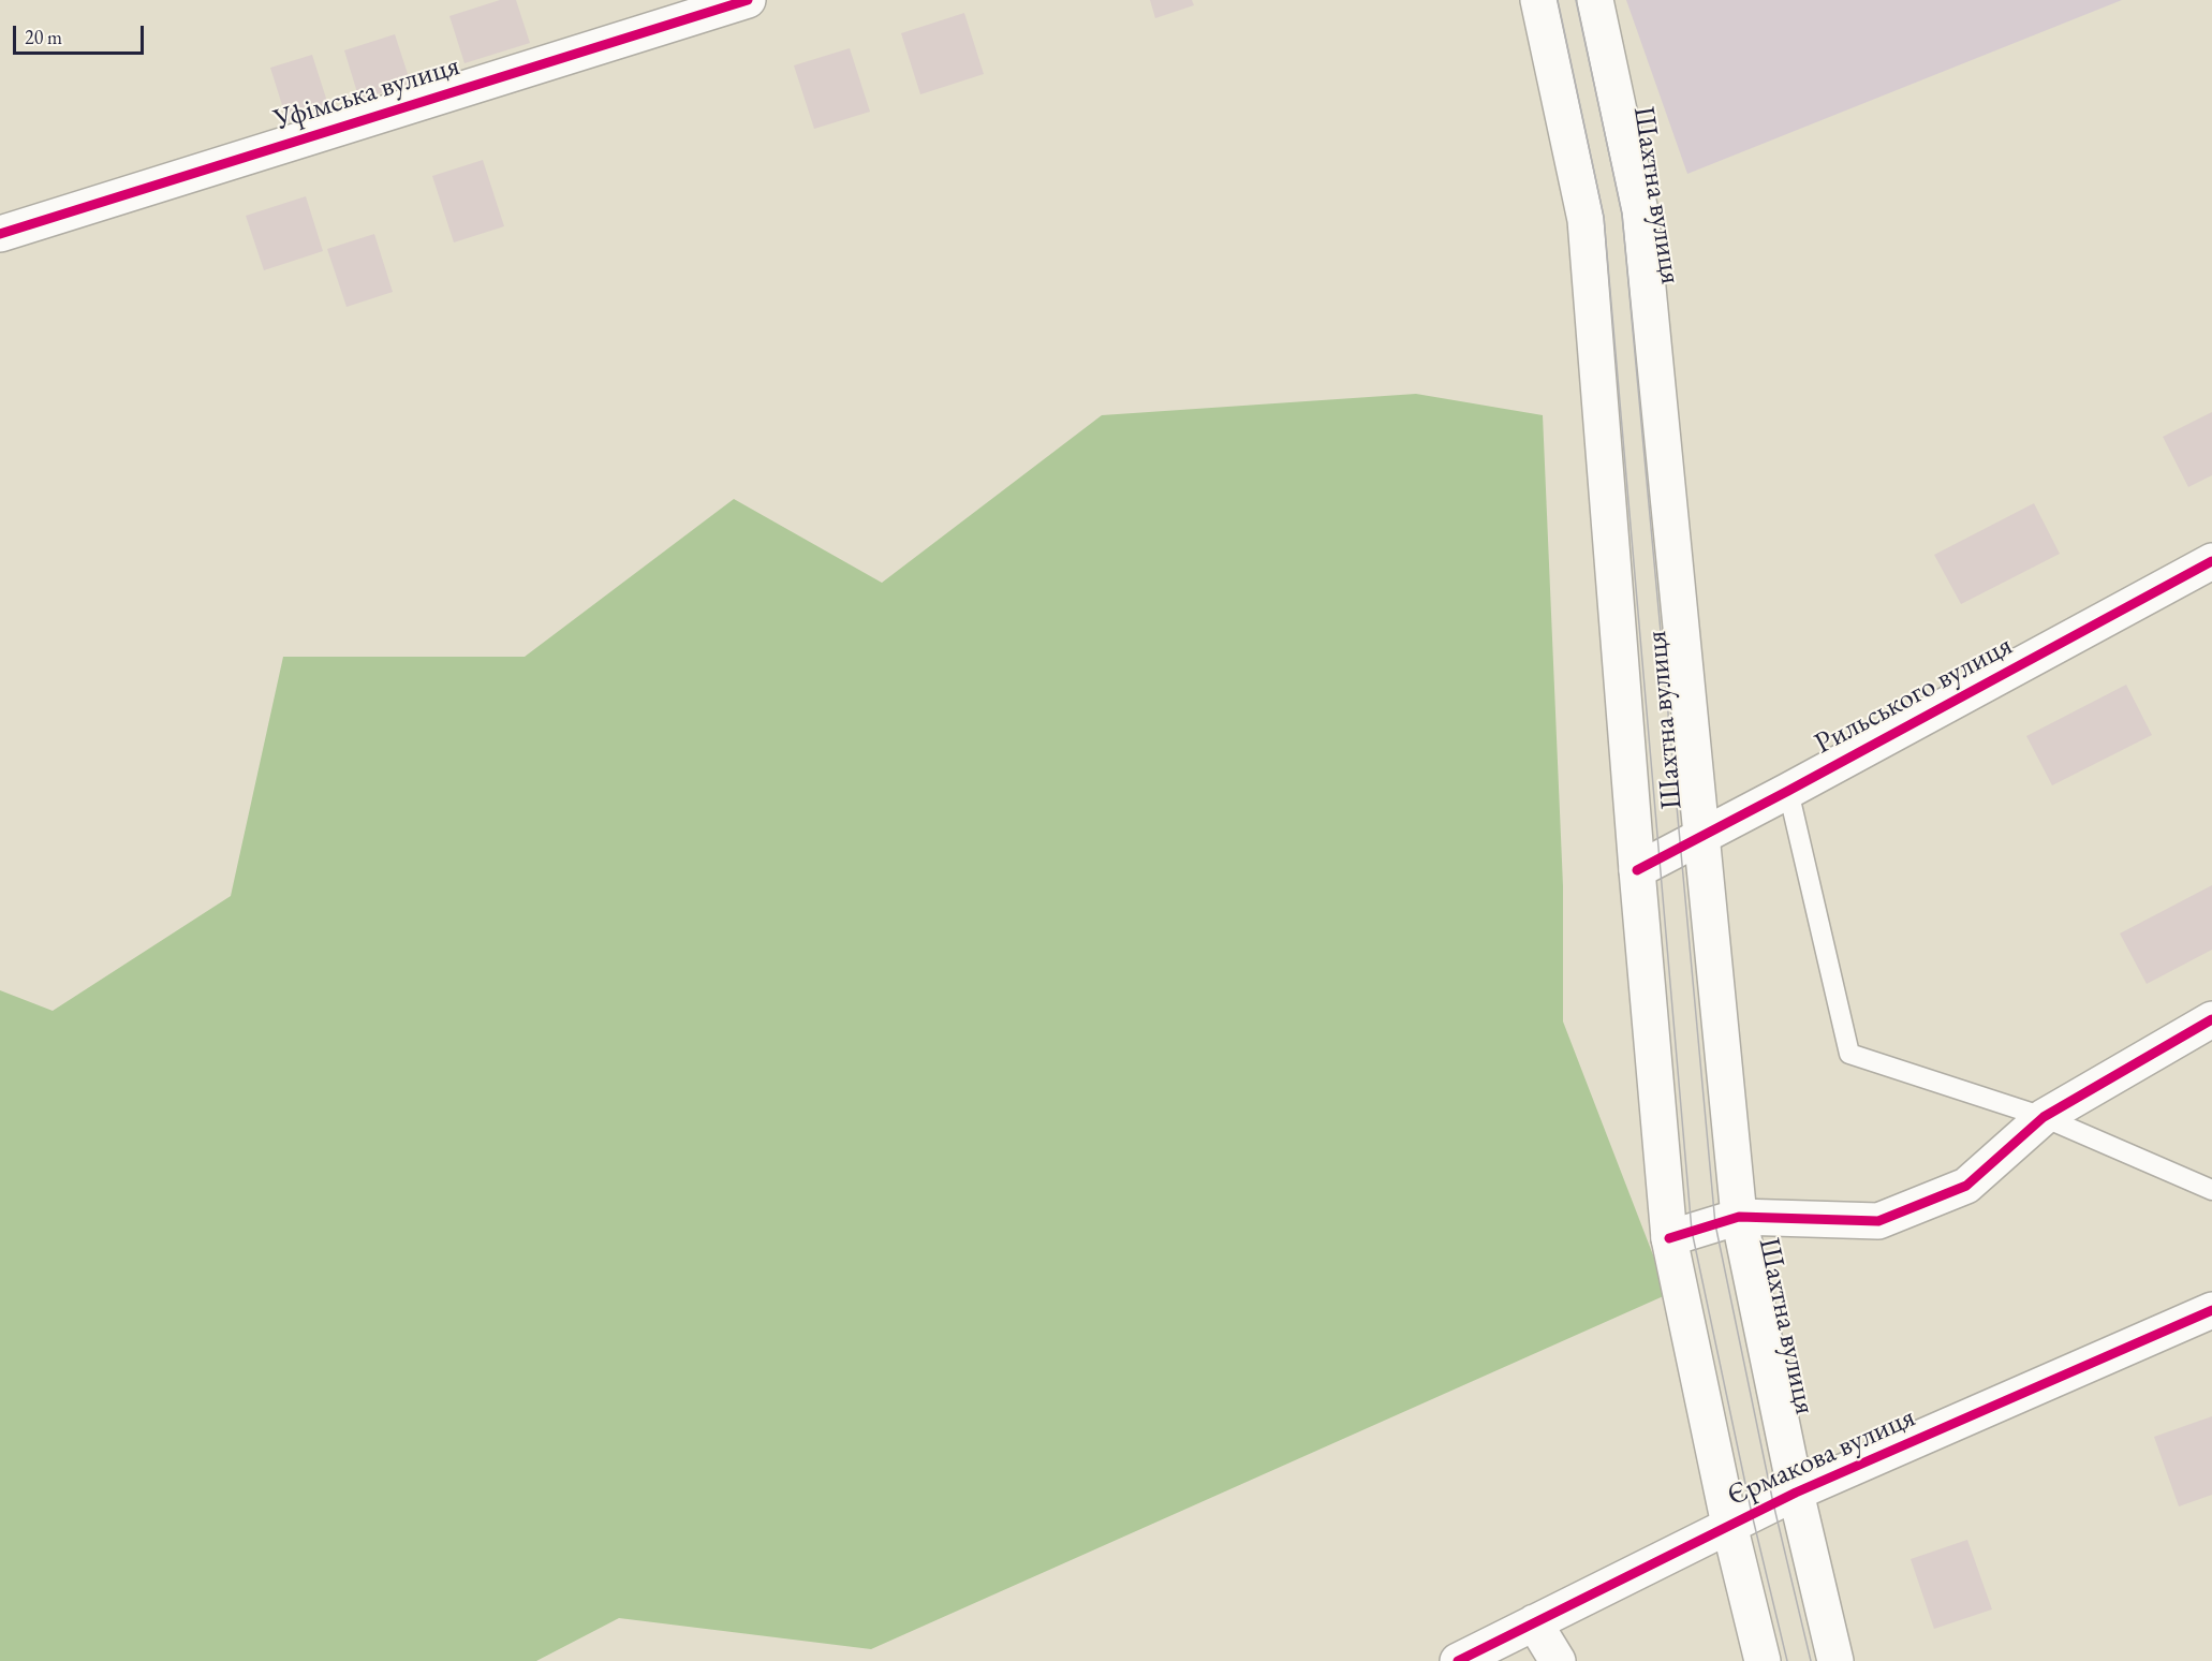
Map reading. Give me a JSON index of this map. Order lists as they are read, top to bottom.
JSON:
{
  "streets": {
    "main road": [
      "Уфімська вулиця",
      "Шахтна вулиця",
      "Рильського вулиця",
      "Єрмакова вулиця"
    ]
  },
  "crossings": [
    ["Шахтна вулиця", "Рильського вулиця"],
    ["Шахтна вулиця", "Єрмакова вулиця"]
  ],
  "scale_bar": "20 m"
}
